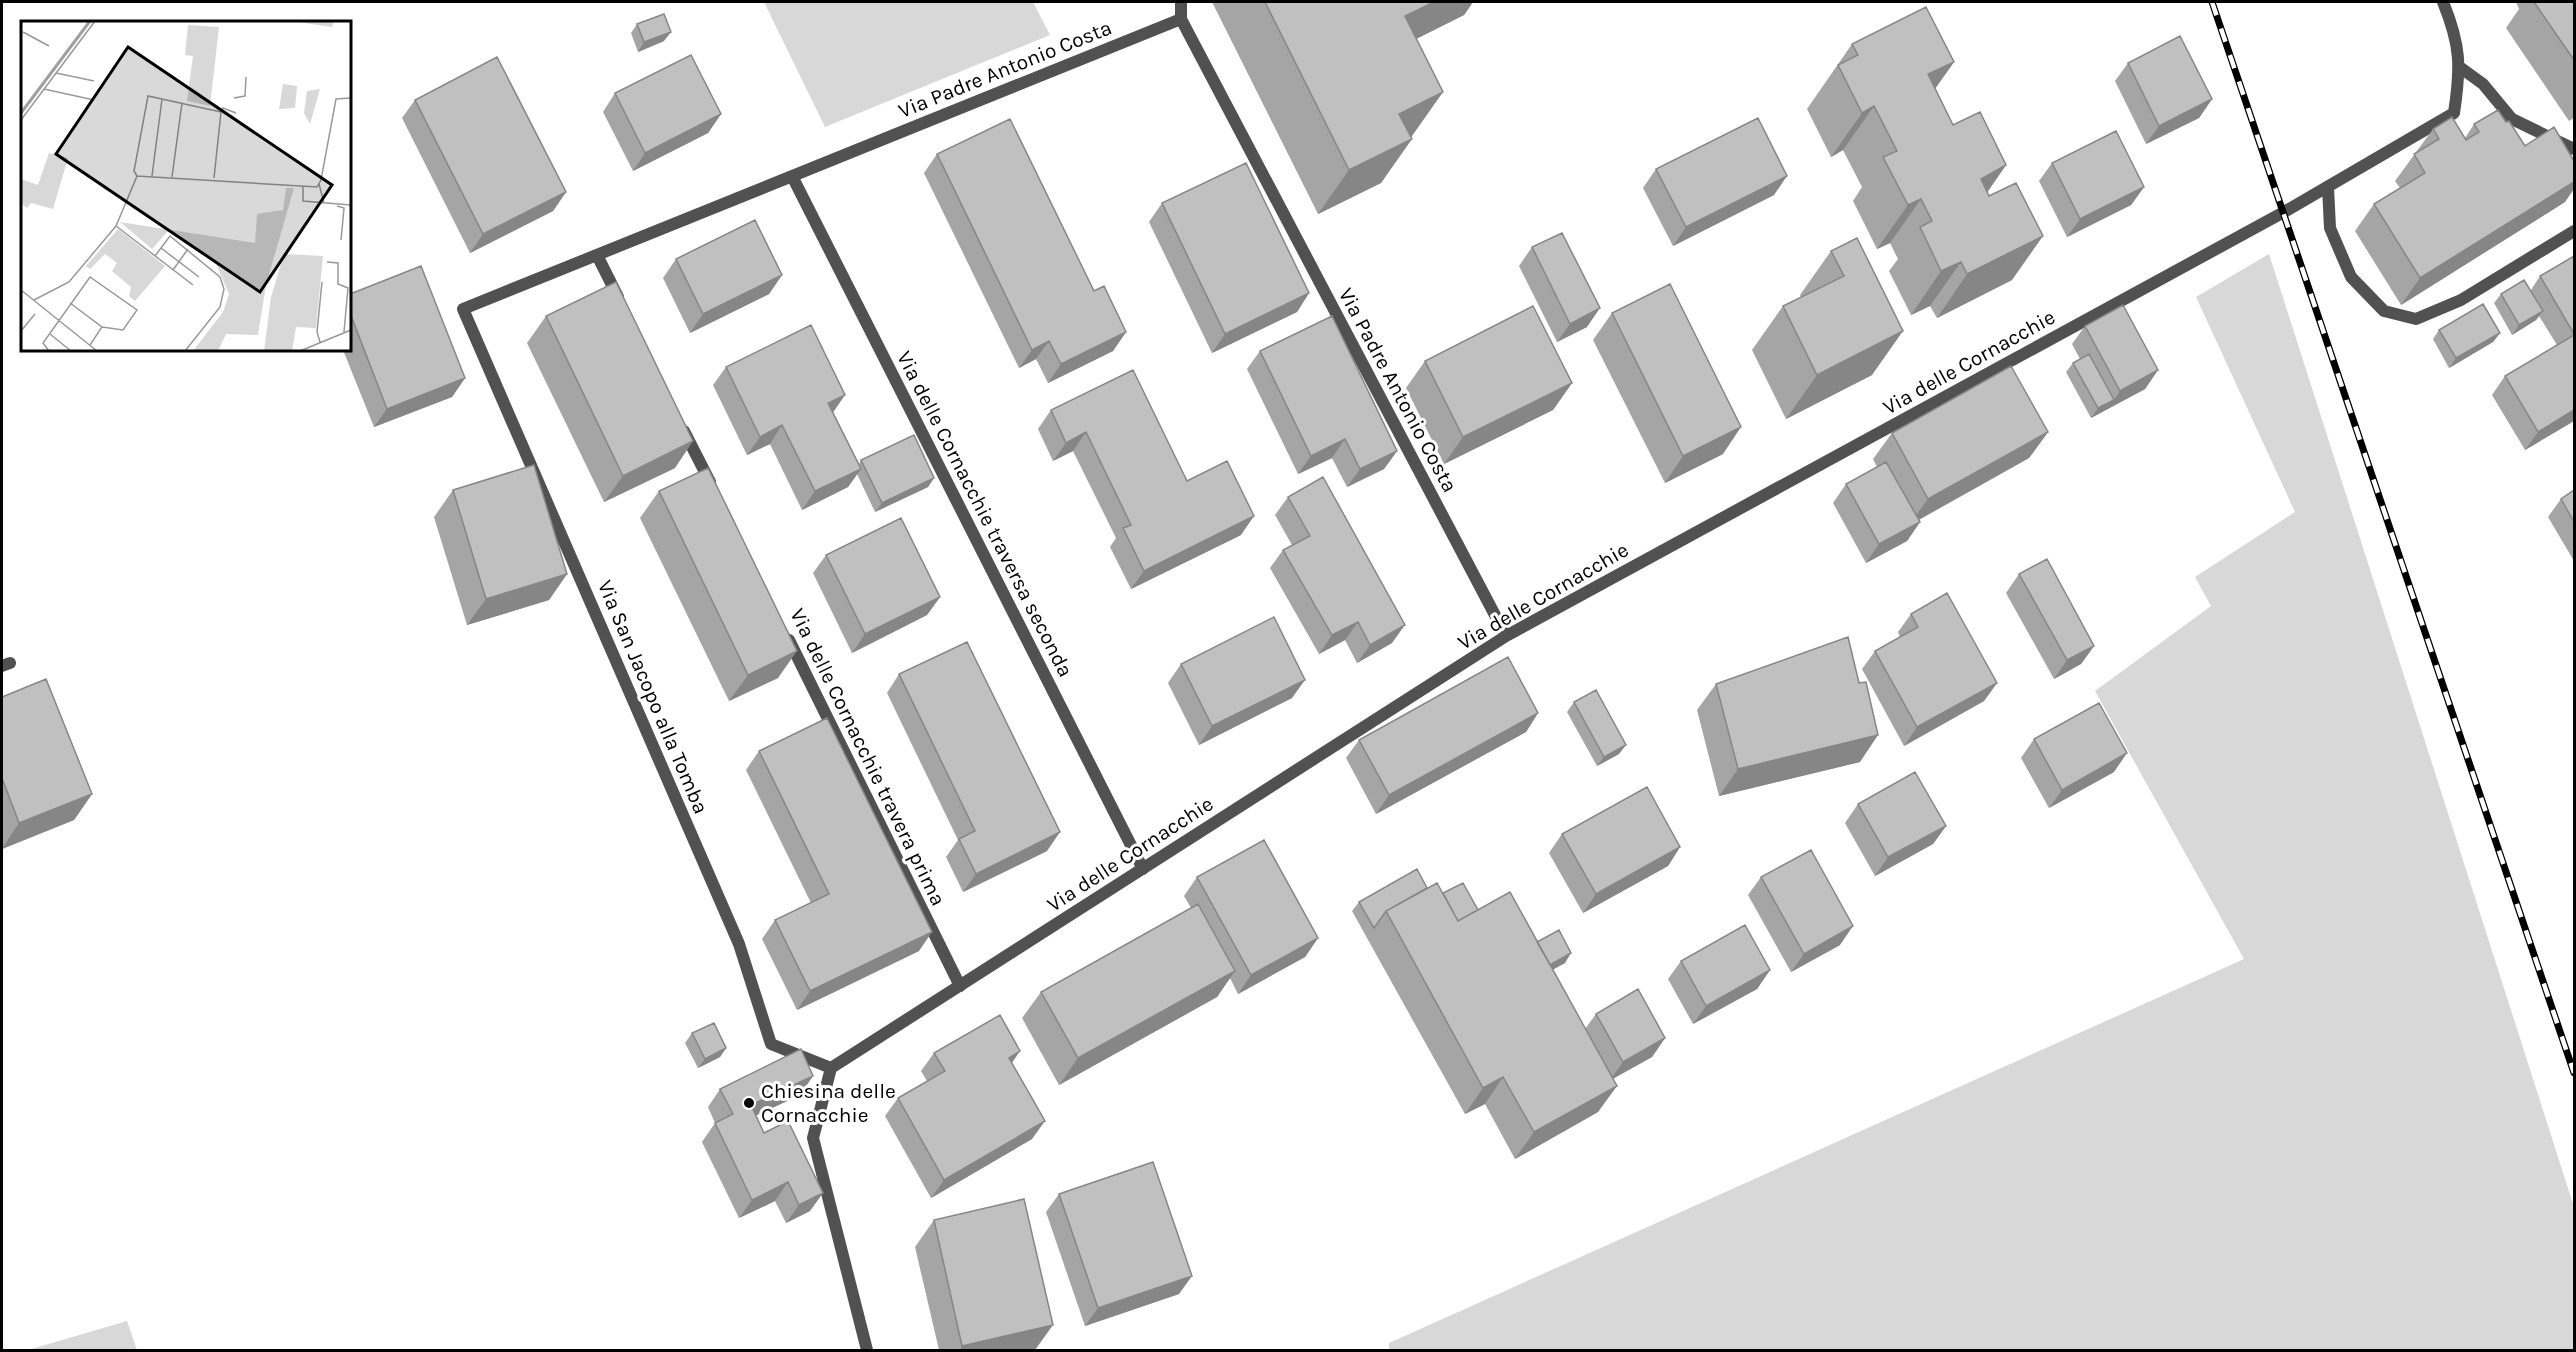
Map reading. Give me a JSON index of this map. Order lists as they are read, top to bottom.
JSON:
{
  "streets": {
    "street": [
      "Via Padre Antonio Costa",
      "Via delle Cornacchie",
      "Via delle Cornacchie traversa seconda",
      "Via San Jacopo alla Tomba",
      "Via delle Cornacchie travera prima"
    ]
  },
  "crossings": [
    ["Via Padre Antonio Costa", "Via delle Cornacchie"],
    ["Via Padre Antonio Costa", "Via delle Cornacchie traversa seconda"],
    ["Via Padre Antonio Costa", "Via San Jacopo alla Tomba"],
    ["Via delle Cornacchie", "Via delle Cornacchie traversa seconda"],
    ["Via delle Cornacchie", "Via San Jacopo alla Tomba"],
    ["Via delle Cornacchie", "Via delle Cornacchie travera prima"]
  ],
  "places": ["Chiesina delle Cornacchie"]
}
